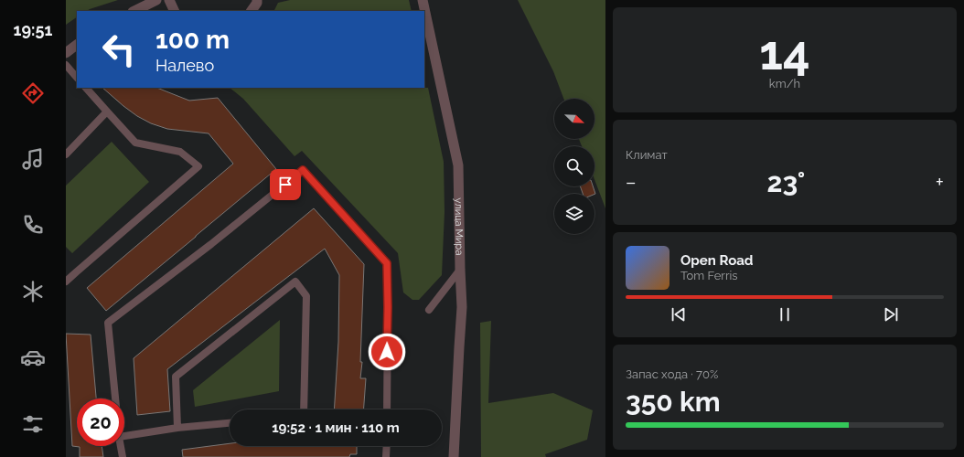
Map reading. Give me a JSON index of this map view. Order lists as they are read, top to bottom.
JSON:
{
  "streets": {
    "street": ["улица Мира"]
  },
  "north": "bottom right",
  "page": {
    "tabs": "19:51",
    "tile": [
      ["14", "km/h"],
      "Климат",
      ["Запас хода · 70%", "350 km"]
    ],
    "turn": ["100 m", "Налево"],
    "heat": ["−", "23°", "+"],
    "song": ["Open Road", "Tom Ferris"],
    "limit": "20",
    "trip": "19:52 · 1 мин · 110 m"
  }
}
